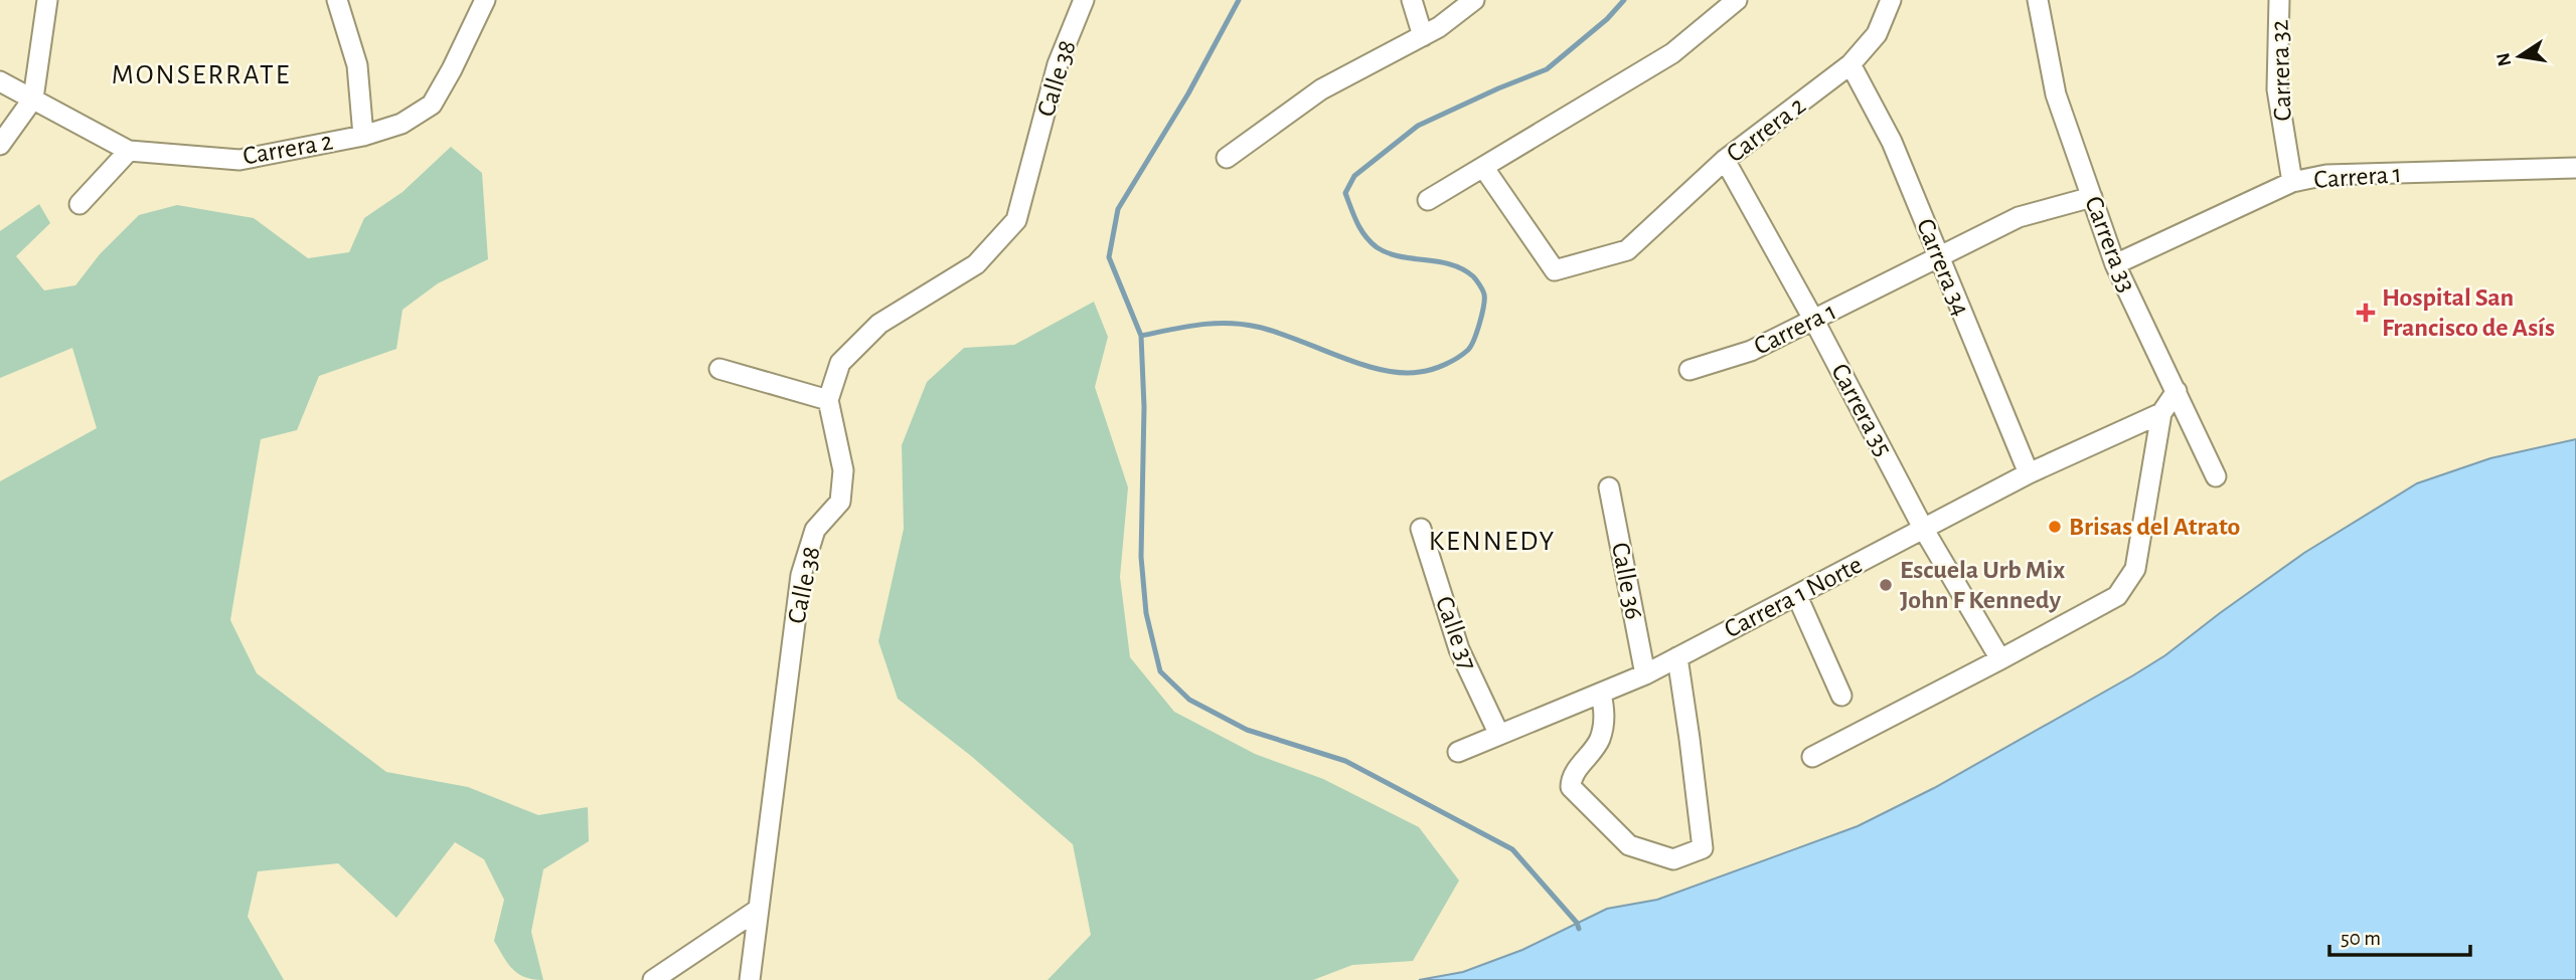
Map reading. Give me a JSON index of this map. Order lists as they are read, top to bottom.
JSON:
{
  "streets": {
    "street": [
      "Carrera 32",
      "Calle 38",
      "Carrera 2",
      "Carrera 1",
      "Carrera 33",
      "Carrera 34",
      "Carrera 35",
      "Calle 36",
      "Carrera 1 Norte",
      "Calle 37"
    ]
  },
  "crossings": [
    ["Carrera 32", "Carrera 1"],
    ["Carrera 2", "Carrera 34"],
    ["Carrera 2", "Carrera 35"],
    ["Carrera 1", "Carrera 33"],
    ["Carrera 1", "Carrera 34"],
    ["Carrera 1", "Carrera 35"],
    ["Carrera 34", "Carrera 1 Norte"],
    ["Carrera 35", "Carrera 1 Norte"],
    ["Calle 36", "Carrera 1 Norte"],
    ["Carrera 1 Norte", "Calle 37"]
  ],
  "districts": ["MONSERRATE", "KENNEDY"],
  "places": {
    "health": ["Hospital San Francisco de Asís"],
    "other": ["Brisas del Atrato", "Escuela Urb Mix John F Kennedy"]
  },
  "scale_bar": "50 m",
  "north": "left"
}
